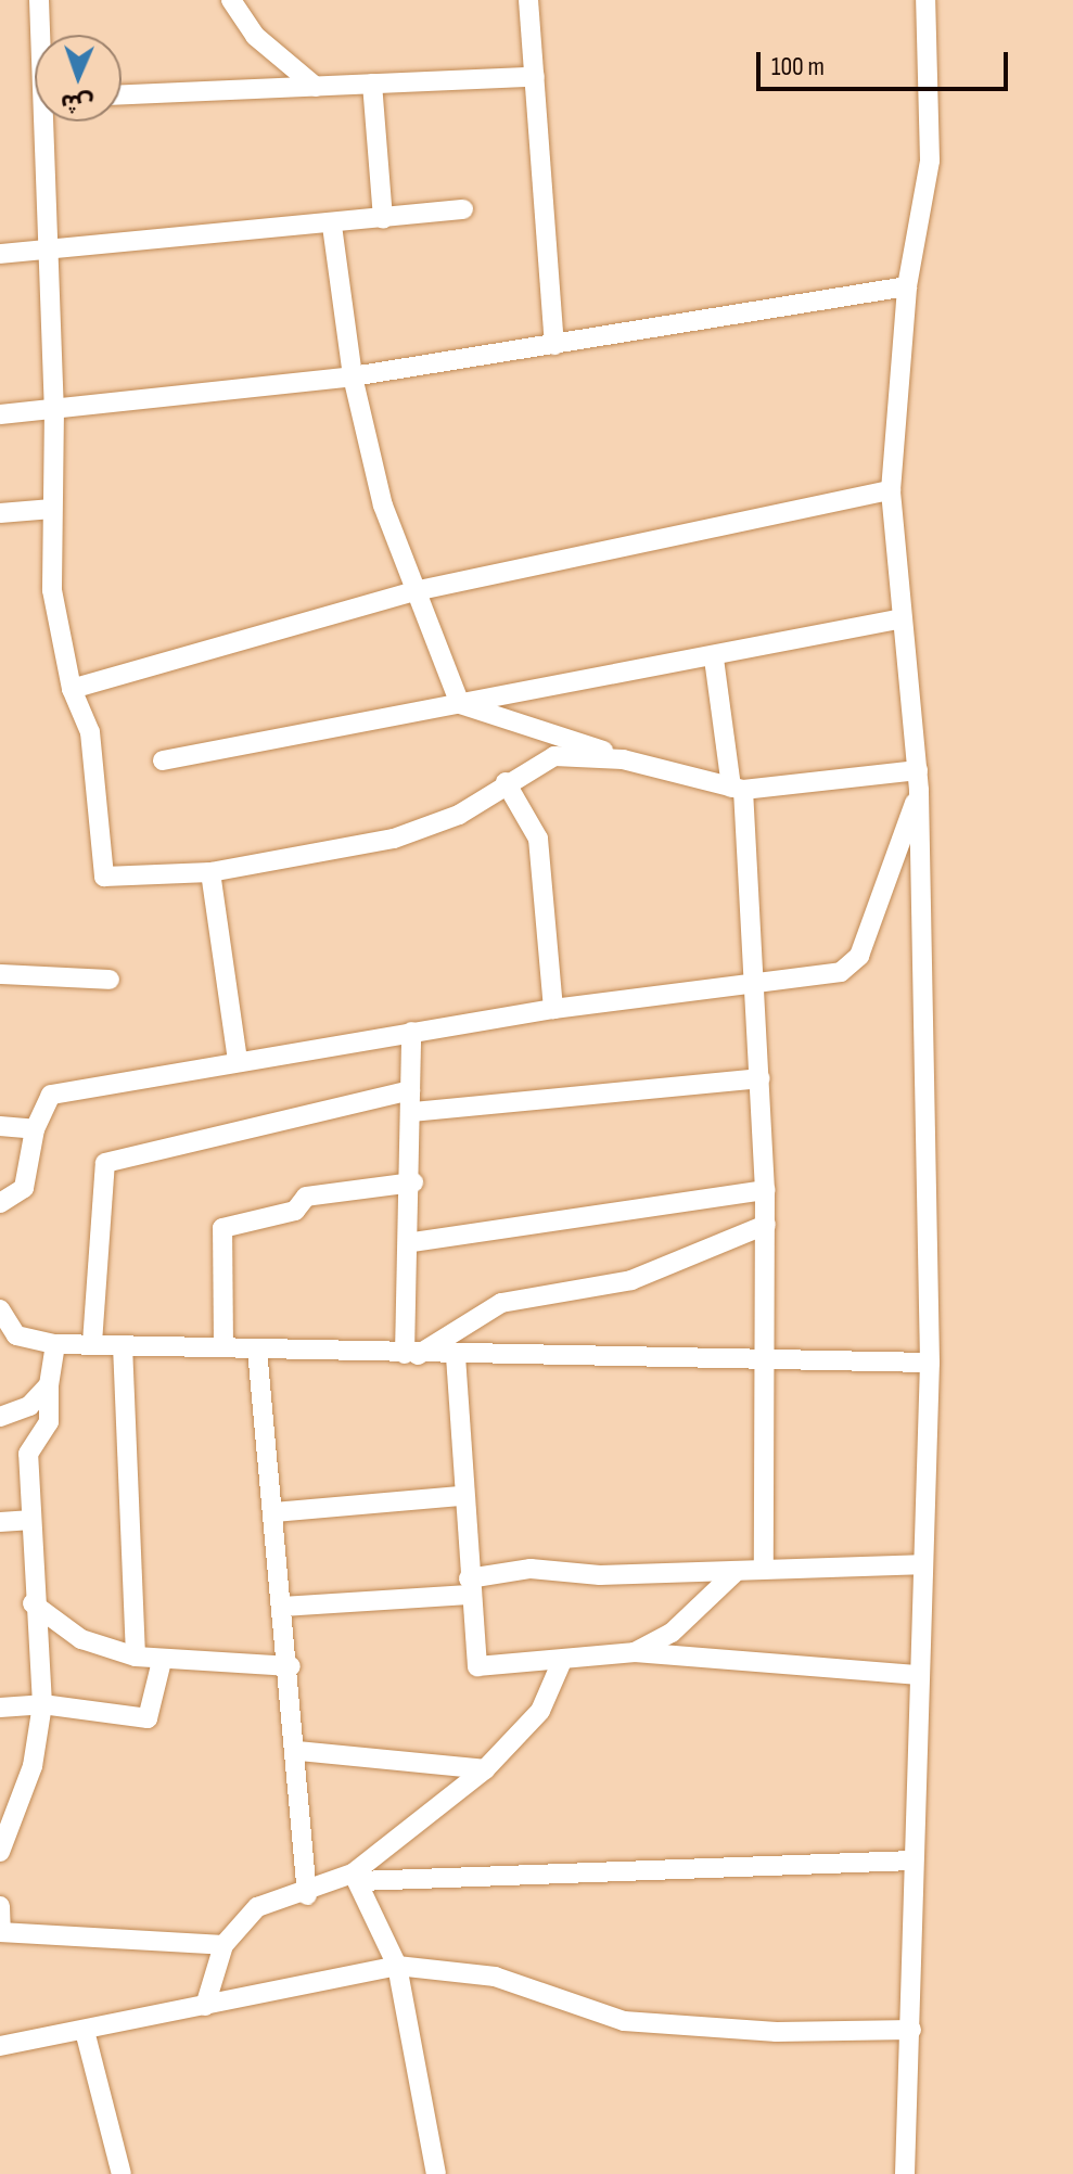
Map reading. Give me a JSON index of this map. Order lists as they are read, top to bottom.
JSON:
{
  "scale_bar": "100 m",
  "north": "bottom"
}
